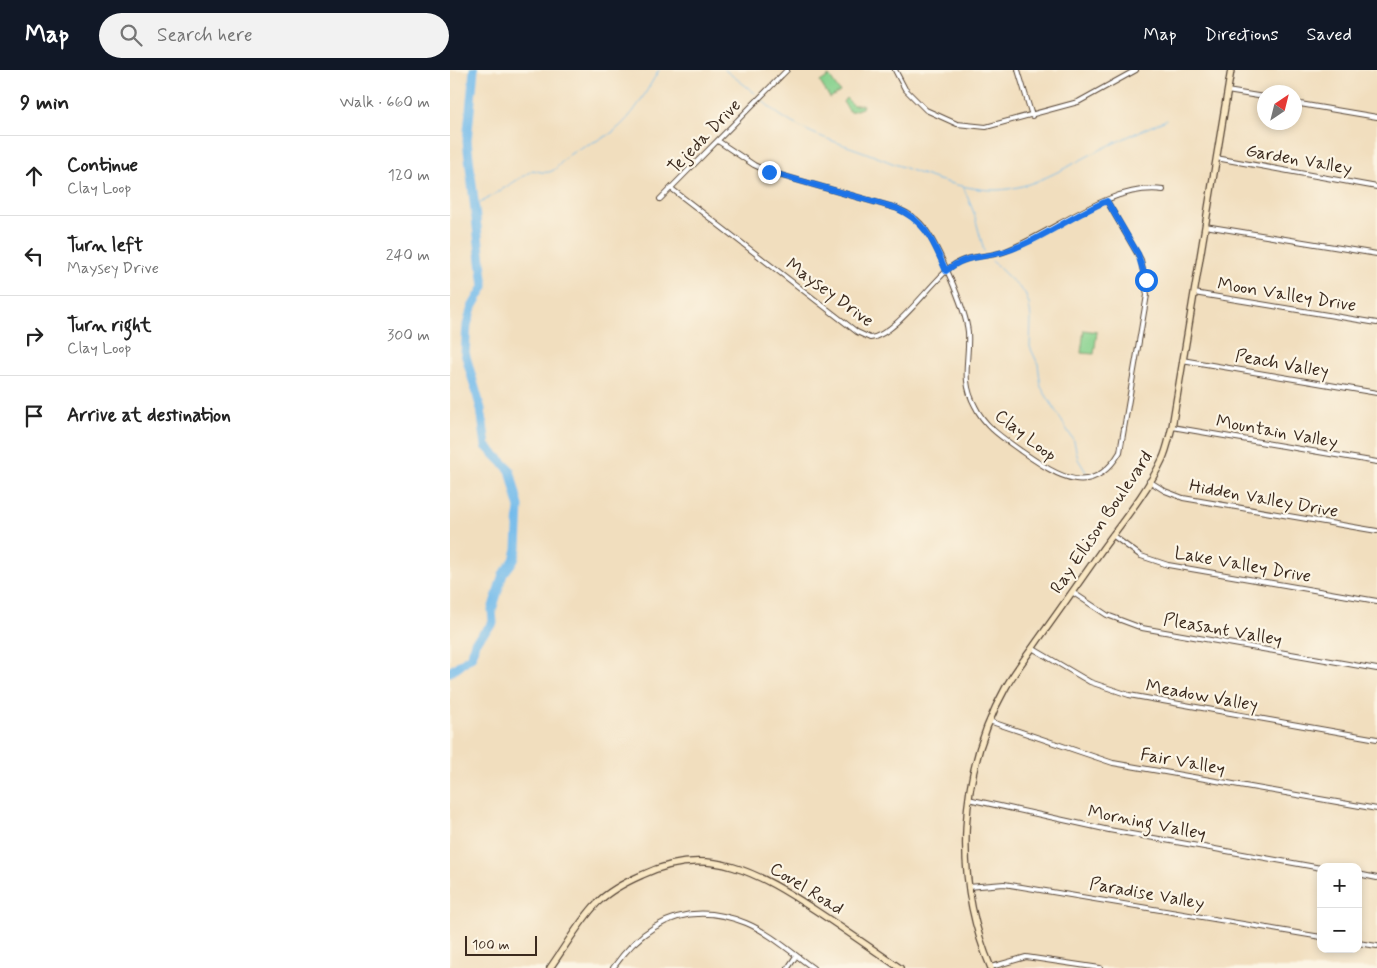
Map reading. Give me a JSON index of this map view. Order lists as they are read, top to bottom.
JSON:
{
  "streets": {
    "street": [
      "Tejeda Drive",
      "Garden Valley",
      "Maysey Drive",
      "Moon Valley Drive",
      "Peach Valley",
      "Mountain Valley",
      "Clay Loop",
      "Hidden Valley Drive",
      "Ray Ellison Boulevard",
      "Lake Valley Drive",
      "Pleasant Valley",
      "Meadow Valley",
      "Fair Valley",
      "Morning Valley",
      "Covel Road",
      "Paradise Valley"
    ]
  },
  "crossings": [
    ["Tejeda Drive", "Maysey Drive"],
    ["Tejeda Drive", "Clay Loop"],
    ["Garden Valley", "Ray Ellison Boulevard"],
    ["Maysey Drive", "Clay Loop"],
    ["Moon Valley Drive", "Ray Ellison Boulevard"],
    ["Peach Valley", "Ray Ellison Boulevard"],
    ["Mountain Valley", "Ray Ellison Boulevard"],
    ["Hidden Valley Drive", "Ray Ellison Boulevard"],
    ["Ray Ellison Boulevard", "Lake Valley Drive"],
    ["Ray Ellison Boulevard", "Pleasant Valley"],
    ["Ray Ellison Boulevard", "Meadow Valley"],
    ["Ray Ellison Boulevard", "Fair Valley"],
    ["Ray Ellison Boulevard", "Morning Valley"],
    ["Ray Ellison Boulevard", "Paradise Valley"]
  ],
  "scale_bar": "100 m",
  "north": "top right",
  "page": {
    "header": "Map",
    "search": "Search here",
    "nav": ["Map", "Directions", "Saved"],
    "heading": ["9 min", "Walk · 660 m"],
    "list": [
      ["Continue", "Clay Loop", "120 m"],
      ["Turn left", "Maysey Drive", "240 m"],
      ["Turn right", "Clay Loop", "300 m"],
      "Arrive at destination"
    ],
    "map_buttons": ["+", "−"],
    "scale": "100 m"
  }
}
